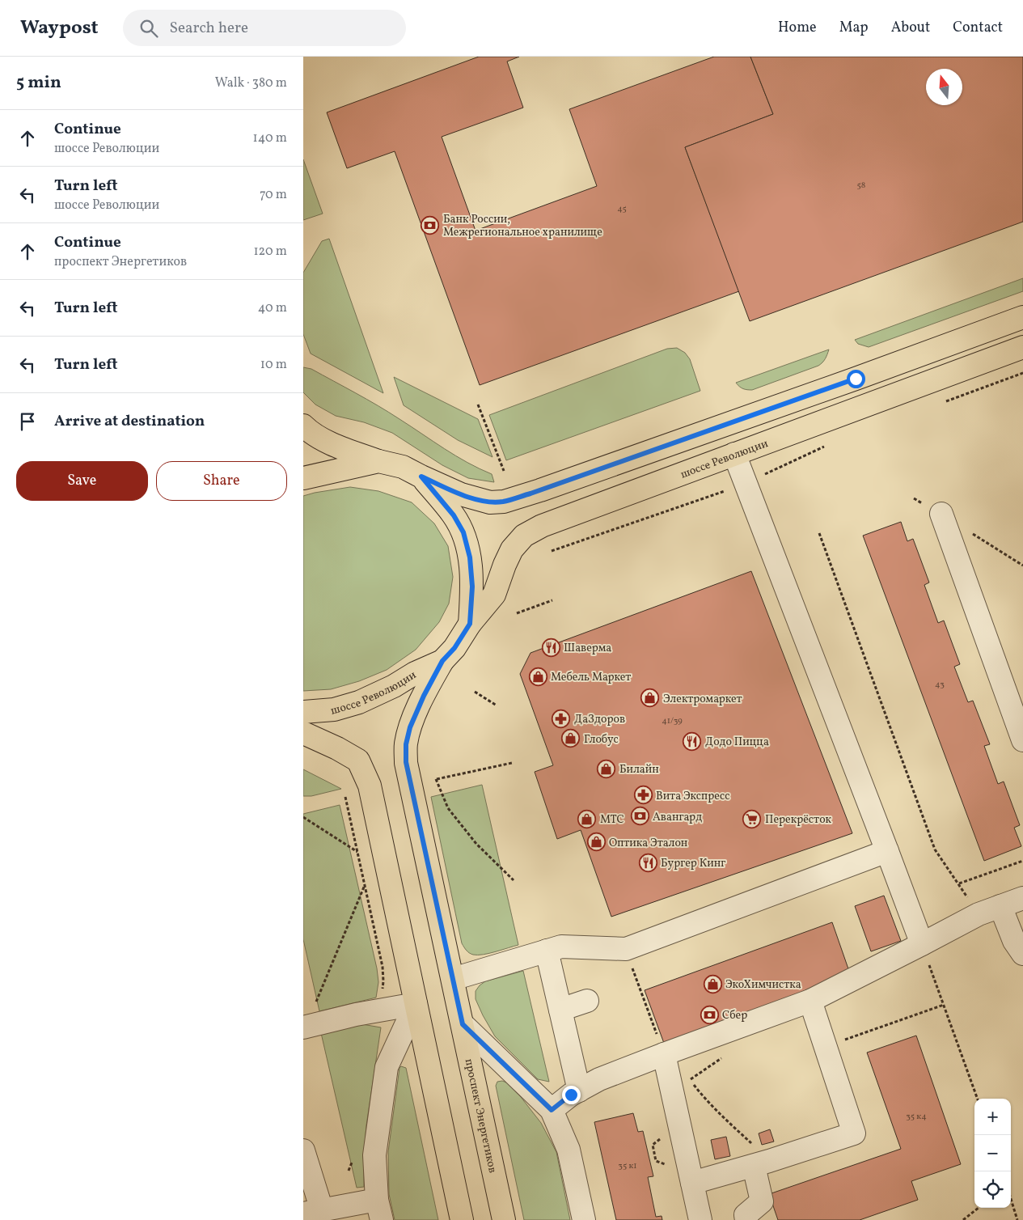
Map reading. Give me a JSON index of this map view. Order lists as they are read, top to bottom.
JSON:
{
  "streets": {
    "main road": ["шоссе Революции", "проспект Энергетиков"]
  },
  "crossings": [
    ["шоссе Революции", "проспект Энергетиков"]
  ],
  "places": {
    "bank": ["Банк России, Межрегиональное хранилище", "Авангард", "Сбер"],
    "restaurant": ["Шаверма", "Додо Пицца", "Бургер Кинг"],
    "shop": [
      "Мебель Маркет",
      "Электромаркет",
      "Глобус",
      "Билайн",
      "МТС",
      "Оптика Эталон",
      "ЭкоХимчистка"
    ],
    "pharmacy": ["ДаЗдоров", "Вита Экспресс"],
    "supermarket": ["Перекрёсток"]
  },
  "house_numbers": [
    "58",
    "45",
    "43",
    "41/39",
    "35 к4",
    "35 к1"
  ],
  "north": "top",
  "page": {
    "header": "Waypost",
    "search": "Search here",
    "nav": [
      "Home",
      "Map",
      "About",
      "Contact"
    ],
    "heading": ["5 min", "Walk · 380 m"],
    "list": [
      ["Continue", "шоссе Революции", "140 m"],
      ["Turn left", "шоссе Революции", "70 m"],
      ["Continue", "проспект Энергетиков", "120 m"],
      ["Turn left", "40 m"],
      ["Turn left", "10 m"],
      "Arrive at destination"
    ],
    "buttons": ["Save", "Share"],
    "map_buttons": ["+", "−"]
  }
}
